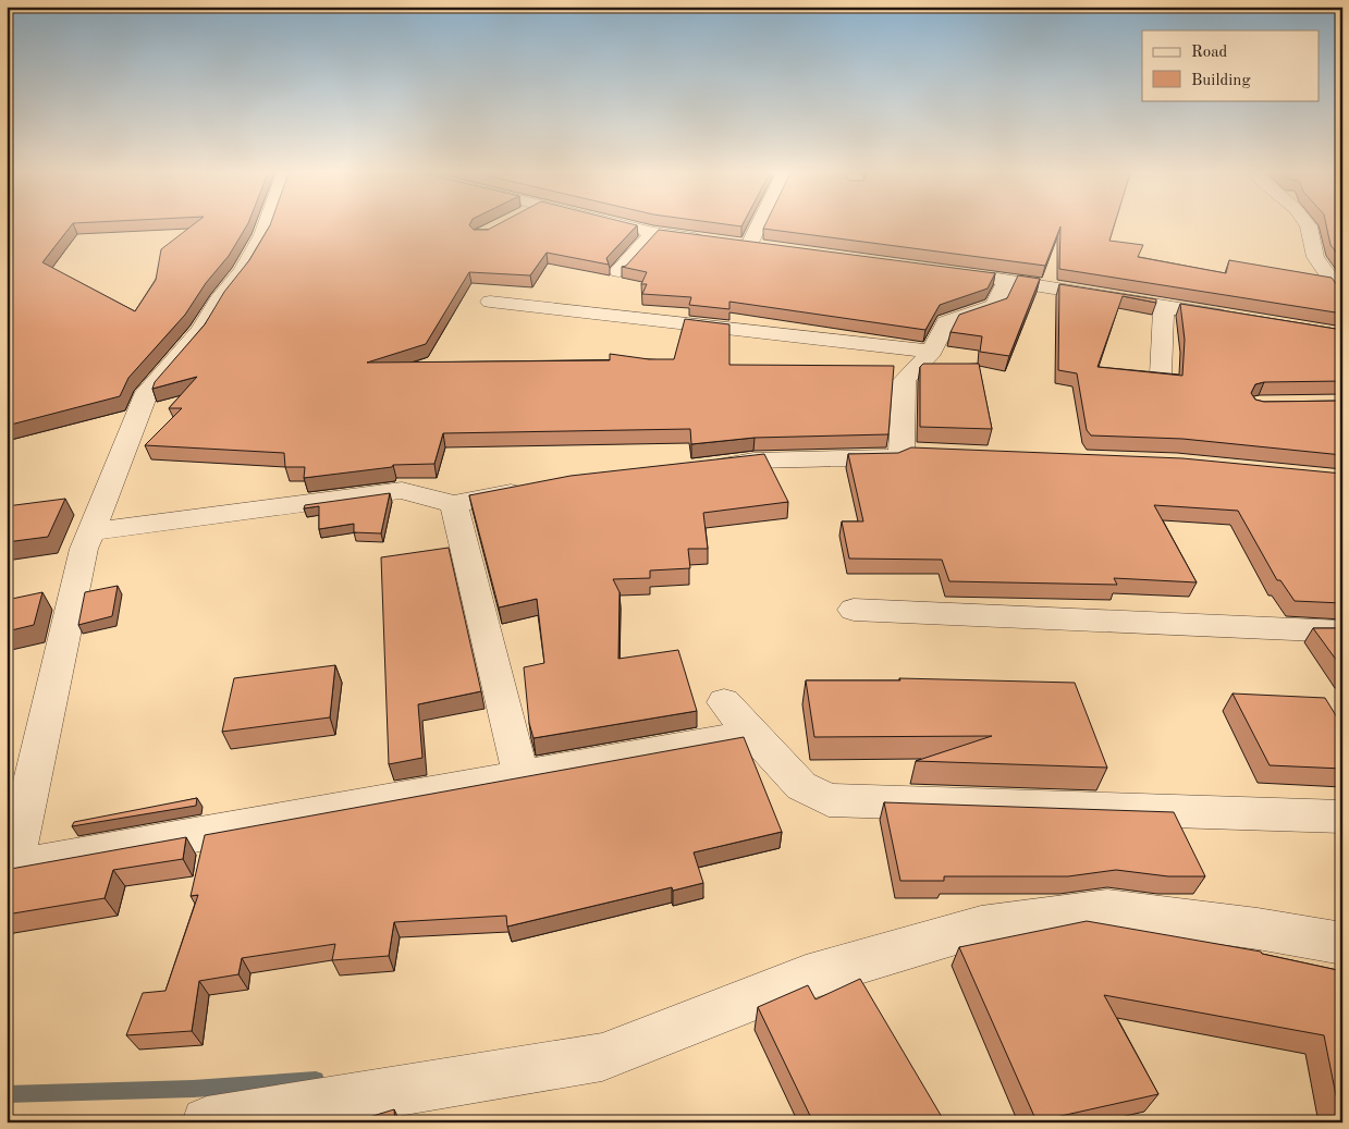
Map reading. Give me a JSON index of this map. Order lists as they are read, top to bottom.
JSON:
{
  "legend": ["Road", "Building"]
}
